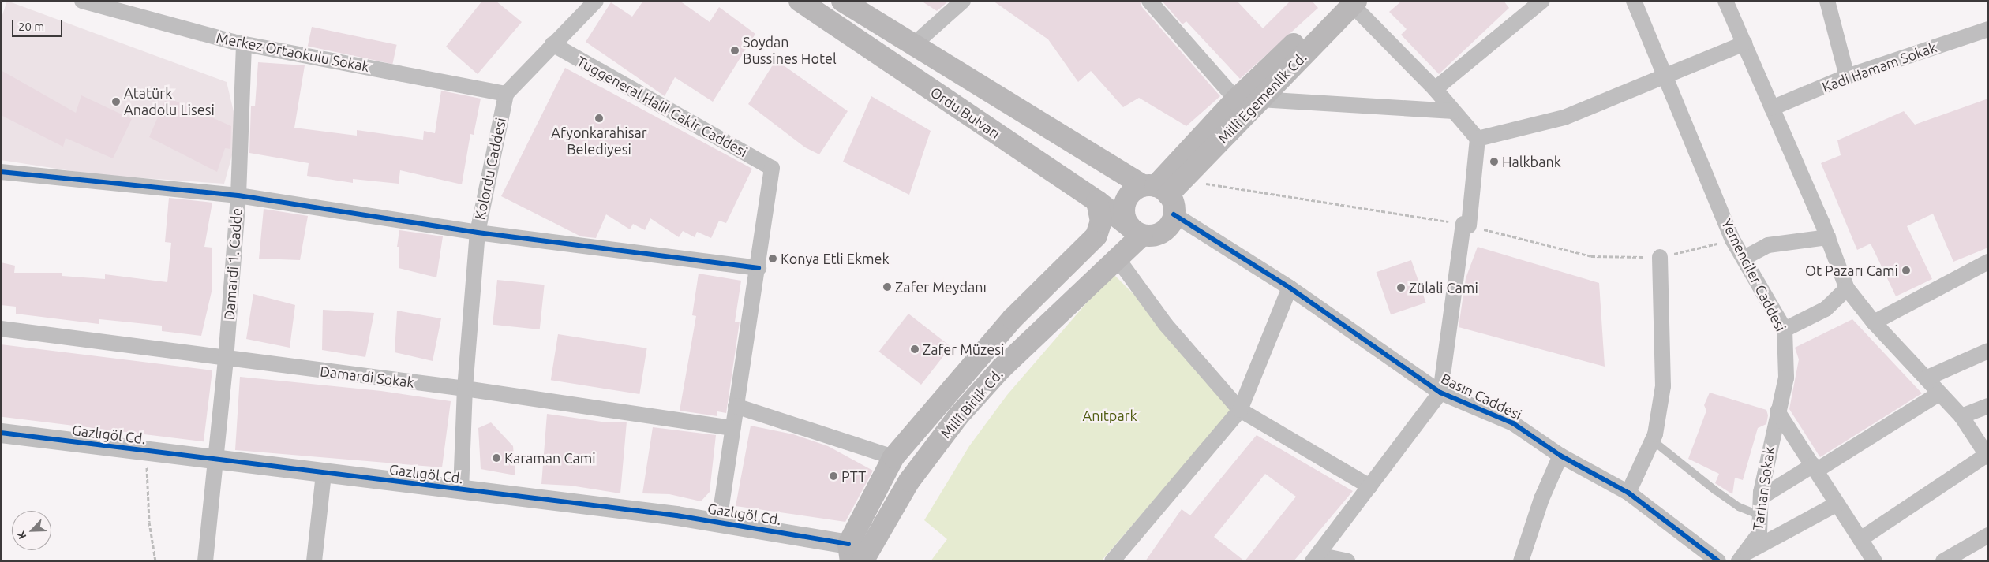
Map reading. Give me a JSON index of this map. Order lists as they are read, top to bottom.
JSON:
{
  "streets": {
    "main road": ["Millî Egemenlik Cd.", "Ordu Bulvarı", "Millî Birlik Cd."],
    "street": [
      "Merkez Ortaokulu Sokak",
      "Kadi Hamam Sokak",
      "Tuggeneral Halil Cakir Caddesi",
      "Kolordu Caddesi",
      "Damardi 1. Cadde",
      "Yemenciler Caddesi",
      "Damardi Sokak",
      "Basın Caddesi",
      "Gazlıgöl Cd.",
      "Tarhan Sokak"
    ]
  },
  "crossings": [
    ["Merkez Ortaokulu Sokak", "Kolordu Caddesi"],
    ["Merkez Ortaokulu Sokak", "Damardi 1. Cadde"],
    ["Millî Egemenlik Cd.", "Ordu Bulvarı"],
    ["Millî Egemenlik Cd.", "Basın Caddesi"],
    ["Millî Egemenlik Cd.", "Millî Birlik Cd."],
    ["Ordu Bulvarı", "Basın Caddesi"],
    ["Ordu Bulvarı", "Millî Birlik Cd."],
    ["Kolordu Caddesi", "Damardi Sokak"],
    ["Kolordu Caddesi", "Gazlıgöl Cd."],
    ["Damardi 1. Cadde", "Damardi Sokak"],
    ["Damardi 1. Cadde", "Gazlıgöl Cd."],
    ["Yemenciler Caddesi", "Tarhan Sokak"],
    ["Basın Caddesi", "Millî Birlik Cd."],
    ["Millî Birlik Cd.", "Gazlıgöl Cd."]
  ],
  "parks": ["Anıtpark"],
  "places": [
    "Soydan Bussines Hotel",
    "Atatürk Anadolu Lisesi",
    "Afyonkarahisar Belediyesi",
    "Halkbank",
    "Konya Etli Ekmek",
    "Ot Pazarı Cami",
    "Zafer Meydanı",
    "Zülali Cami",
    "Zafer Müzesi",
    "Karaman Cami",
    "PTT"
  ],
  "scale_bar": "20 m",
  "north": "bottom left"
}
